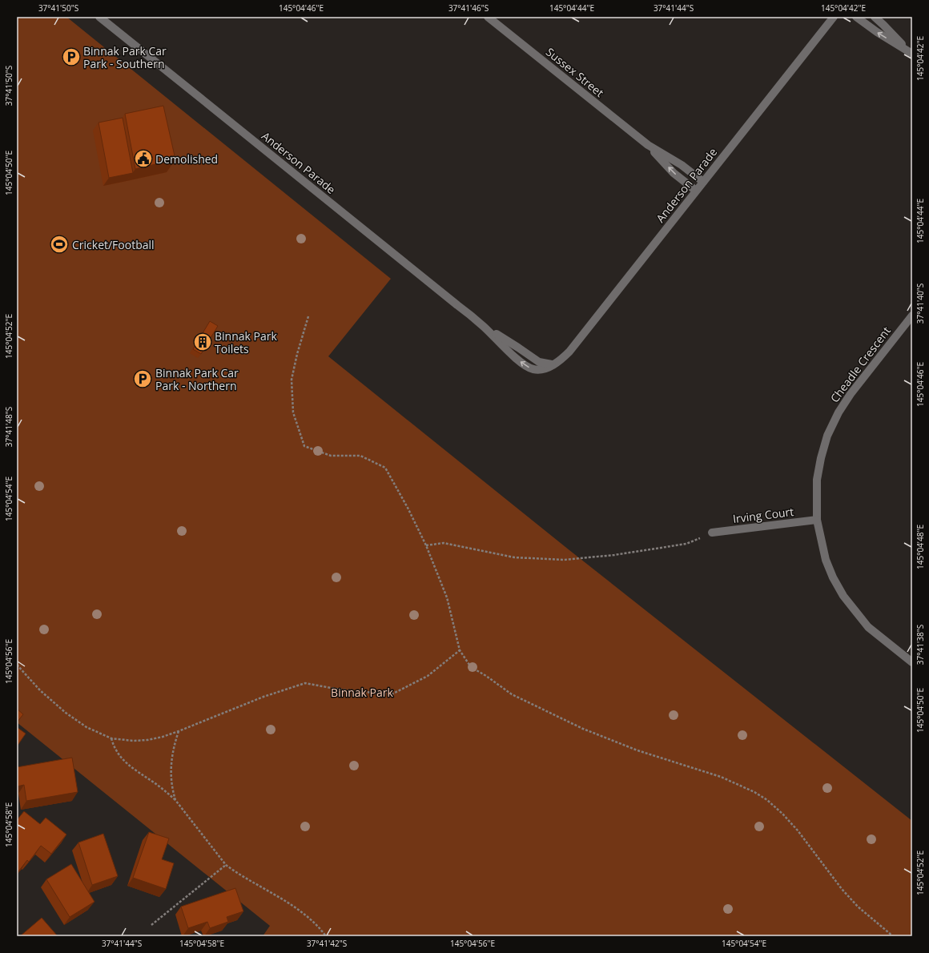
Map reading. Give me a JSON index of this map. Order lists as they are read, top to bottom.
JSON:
{
  "streets": {
    "street": [
      "Sussex Street",
      "Anderson Parade",
      "Cheadle Crescent",
      "Irving Court"
    ]
  },
  "crossings": [
    ["Sussex Street", "Anderson Parade"],
    ["Cheadle Crescent", "Irving Court"]
  ],
  "parks": ["Binnak Park"],
  "places": {
    "parking": ["Binnak Park Car Park - Southern", "Binnak Park Car Park - Northern"],
    "public building": ["Demolished"],
    "sports": ["Cricket/Football"],
    "building": ["Binnak Park Toilets"]
  },
  "coordinates": [
    "37°41'50\"S",
    "145°04'46\"E",
    "37°41'46\"S",
    "145°04'44\"E",
    "37°41'44\"S",
    "145°04'42\"E",
    "145°04'50\"E",
    "37°41'40\"S",
    "145°04'52\"E",
    "37°41'48\"S",
    "145°04'54\"E",
    "145°04'48\"E",
    "37°41'38\"S",
    "145°04'56\"E",
    "145°04'58\"E",
    "37°41'42\"S"
  ]
}
